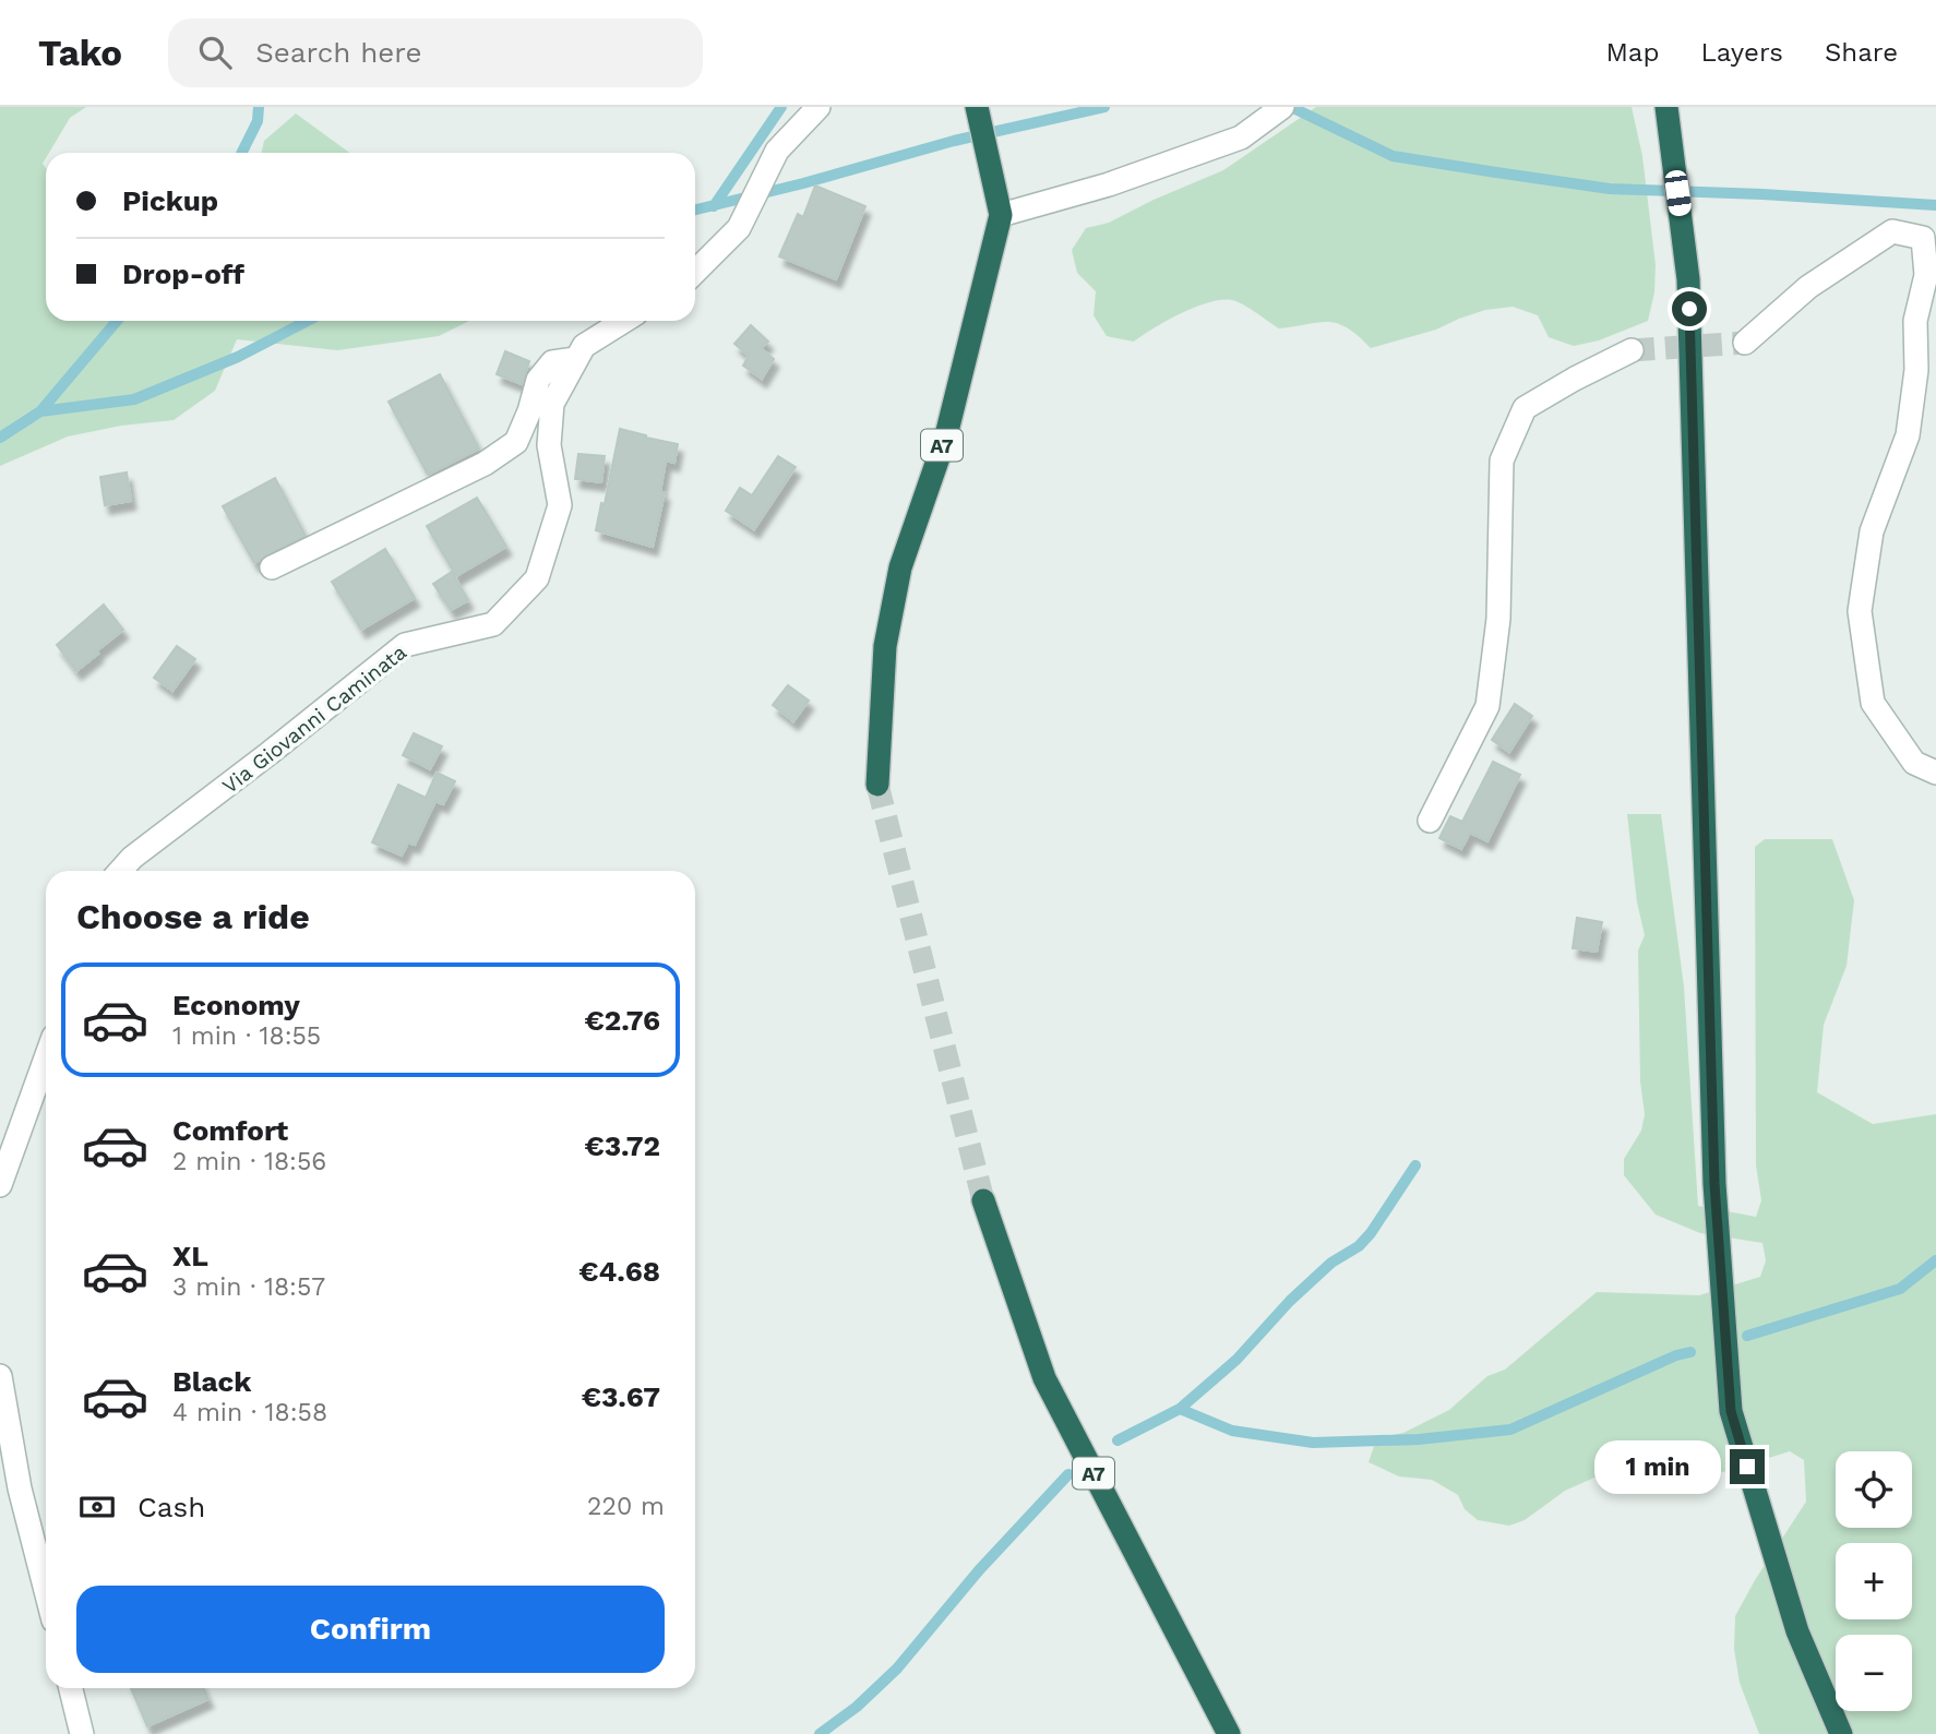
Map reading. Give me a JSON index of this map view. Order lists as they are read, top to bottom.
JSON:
{
  "streets": {
    "highway": ["A7"],
    "street": ["Via Giovanni Caminata"]
  },
  "page": {
    "header": "Tako",
    "search": "Search here",
    "nav": ["Map", "Layers", "Share"],
    "banner": ["Pickup", "Drop-off"],
    "heading": "Choose a ride",
    "list": [
      {
        "name": "Economy",
        "note": "1 min · 18:55",
        "value": "€2.76"
      },
      {
        "name": "Comfort",
        "note": "2 min · 18:56",
        "value": "€3.72"
      },
      {
        "name": "XL",
        "note": "3 min · 18:57",
        "value": "€4.68"
      },
      {
        "name": "Black",
        "note": "4 min · 18:58",
        "value": "€3.67"
      }
    ],
    "bubble": "1 min",
    "map_buttons": ["+", "−"],
    "pay": ["Cash", "220 m"],
    "buttons": "Confirm"
  }
}
